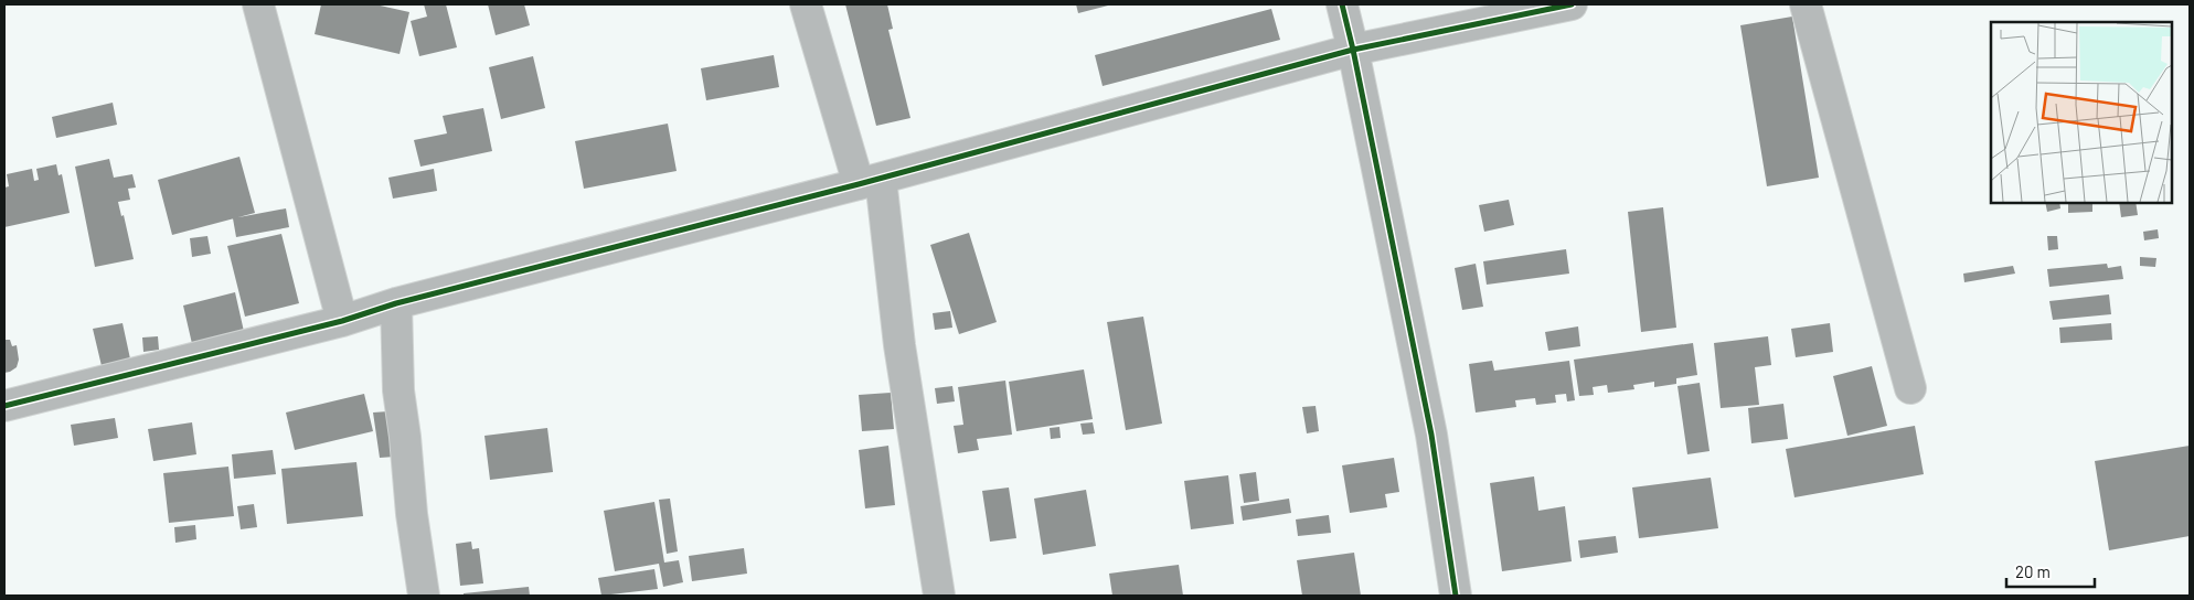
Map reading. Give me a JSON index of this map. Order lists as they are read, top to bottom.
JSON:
{
  "scale_bar": "20 m"
}
